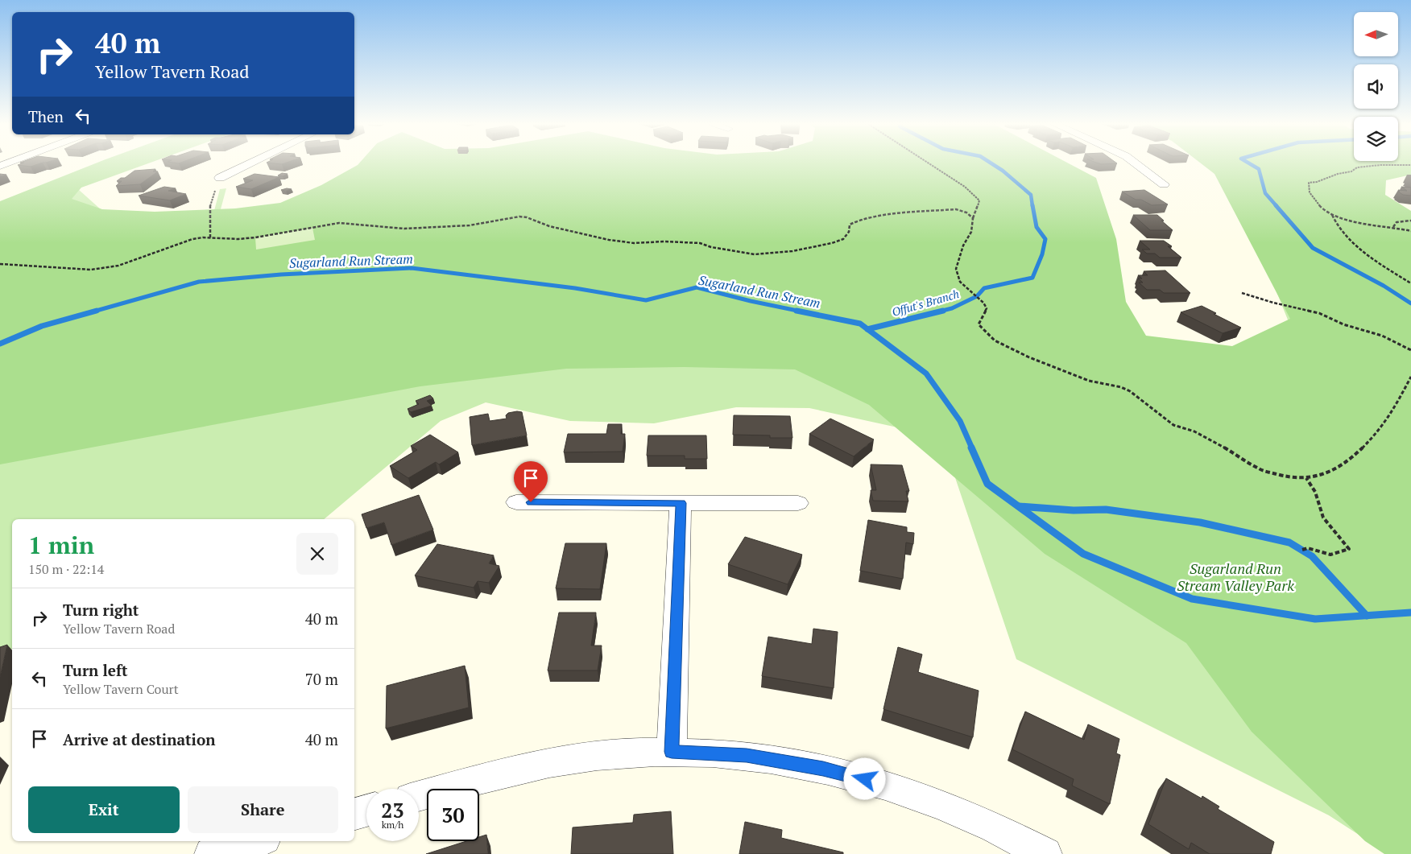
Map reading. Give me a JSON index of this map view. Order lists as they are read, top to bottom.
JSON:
{
  "water": ["Sugarland Run Stream", "Offut's Branch"],
  "parks": ["Sugarland Run Stream Valley Park"],
  "north": "left",
  "page": {
    "turn": ["40 m", "Yellow Tavern Road"],
    "then": "Then",
    "heading": ["1 min", "150 m · 22:14"],
    "list": [
      {
        "name": "Turn right",
        "note": "Yellow Tavern Road",
        "value": "40 m"
      },
      {
        "name": "Turn left",
        "note": "Yellow Tavern Court",
        "value": "70 m"
      },
      {
        "name": "Arrive at destination",
        "value": "40 m"
      }
    ],
    "buttons": ["Exit", "Share"],
    "speed": "23 km/h",
    "limit": "30"
  }
}
